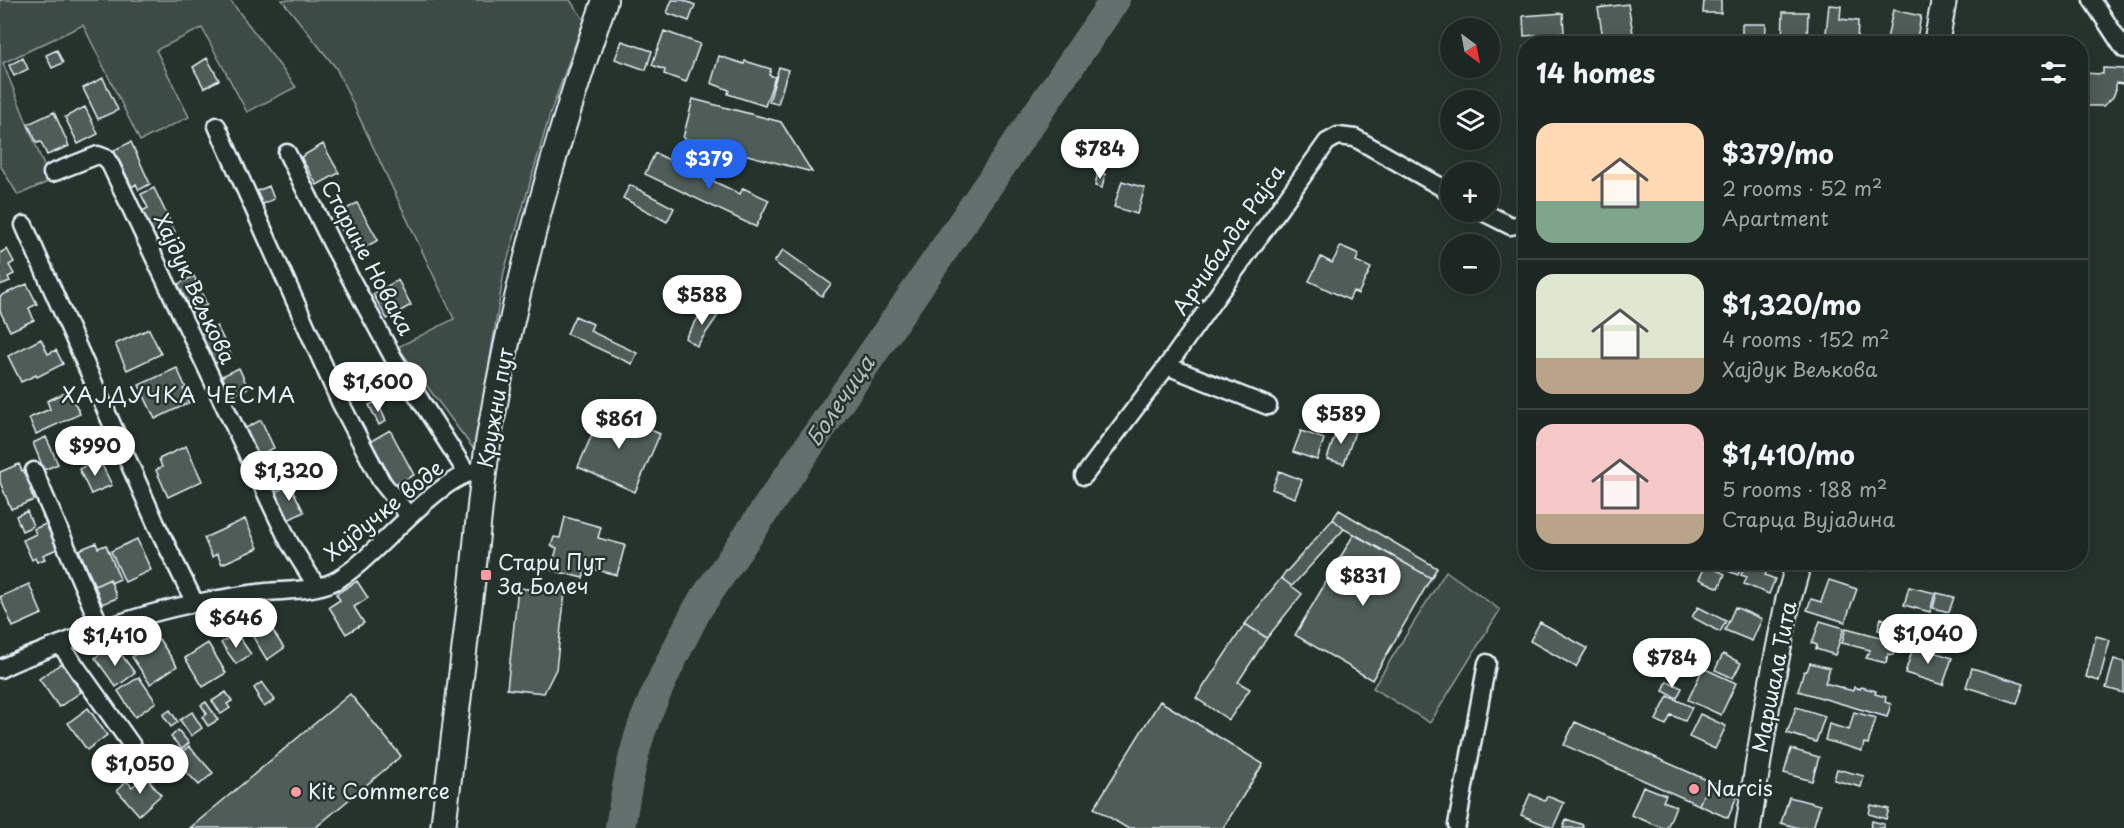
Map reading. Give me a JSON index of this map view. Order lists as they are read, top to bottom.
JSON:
{
  "streets": {
    "main road": ["Кружни пут", "Маршала Тита"],
    "street": [
      "Арчибалда Рајса",
      "Старине Новака",
      "Хајдук Вељкова",
      "Хајдучке воде"
    ]
  },
  "crossings": [
    ["Старине Новака", "Кружни пут"],
    ["Старине Новака", "Хајдучке воде"],
    ["Хајдук Вељкова", "Хајдучке воде"],
    ["Кружни пут", "Хајдучке воде"]
  ],
  "districts": ["ХАЈДУЧКА ЧЕСМА"],
  "water": ["Болечица"],
  "places": {
    "transit": ["Стари Пут За Болеч"],
    "other": ["Narcis", "Kit Commerce"]
  },
  "north": "bottom right",
  "page": {
    "map_buttons": ["+", "−"],
    "heading": "14 homes",
    "list": [
      {
        "name": "$379/mo",
        "note": "2 rooms · 52 m² · Apartment"
      },
      {
        "name": "$1,320/mo",
        "note": "4 rooms · 152 m² · Хајдук Вељкова"
      },
      {
        "name": "$1,410/mo",
        "note": "5 rooms · 188 m² · Старца Вујадина"
      }
    ],
    "price": [
      "$784",
      "$379",
      "$588",
      "$1,600",
      "$589",
      "$861",
      "$990",
      "$1,320",
      "$831",
      "$646",
      "$1,040",
      "$1,410",
      "$784",
      "$1,050"
    ]
  }
}
